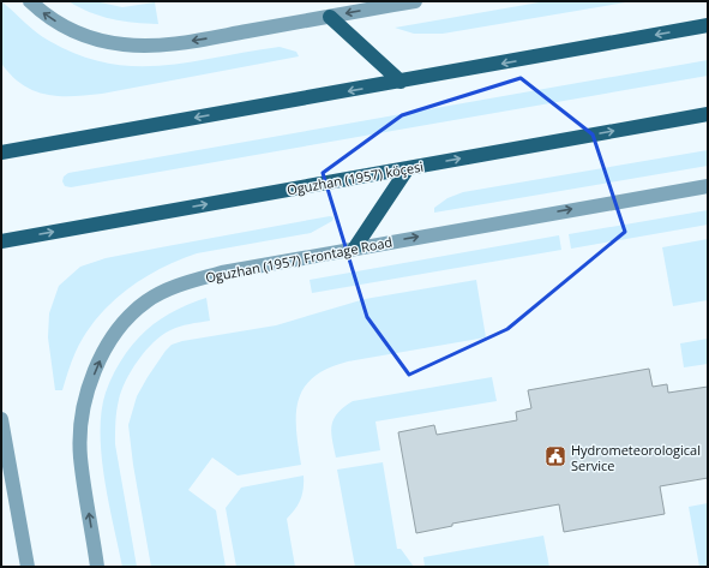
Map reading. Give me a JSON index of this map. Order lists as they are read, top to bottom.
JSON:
{
  "streets": {
    "main road": ["Oguzhan (1957) köçesi"],
    "street": ["Oguzhan (1957) Frontage Road"]
  },
  "one_way": ["Oguzhan (1957) Frontage Road"],
  "places": {
    "public building": ["Hydrometeorological Service"]
  }
}
